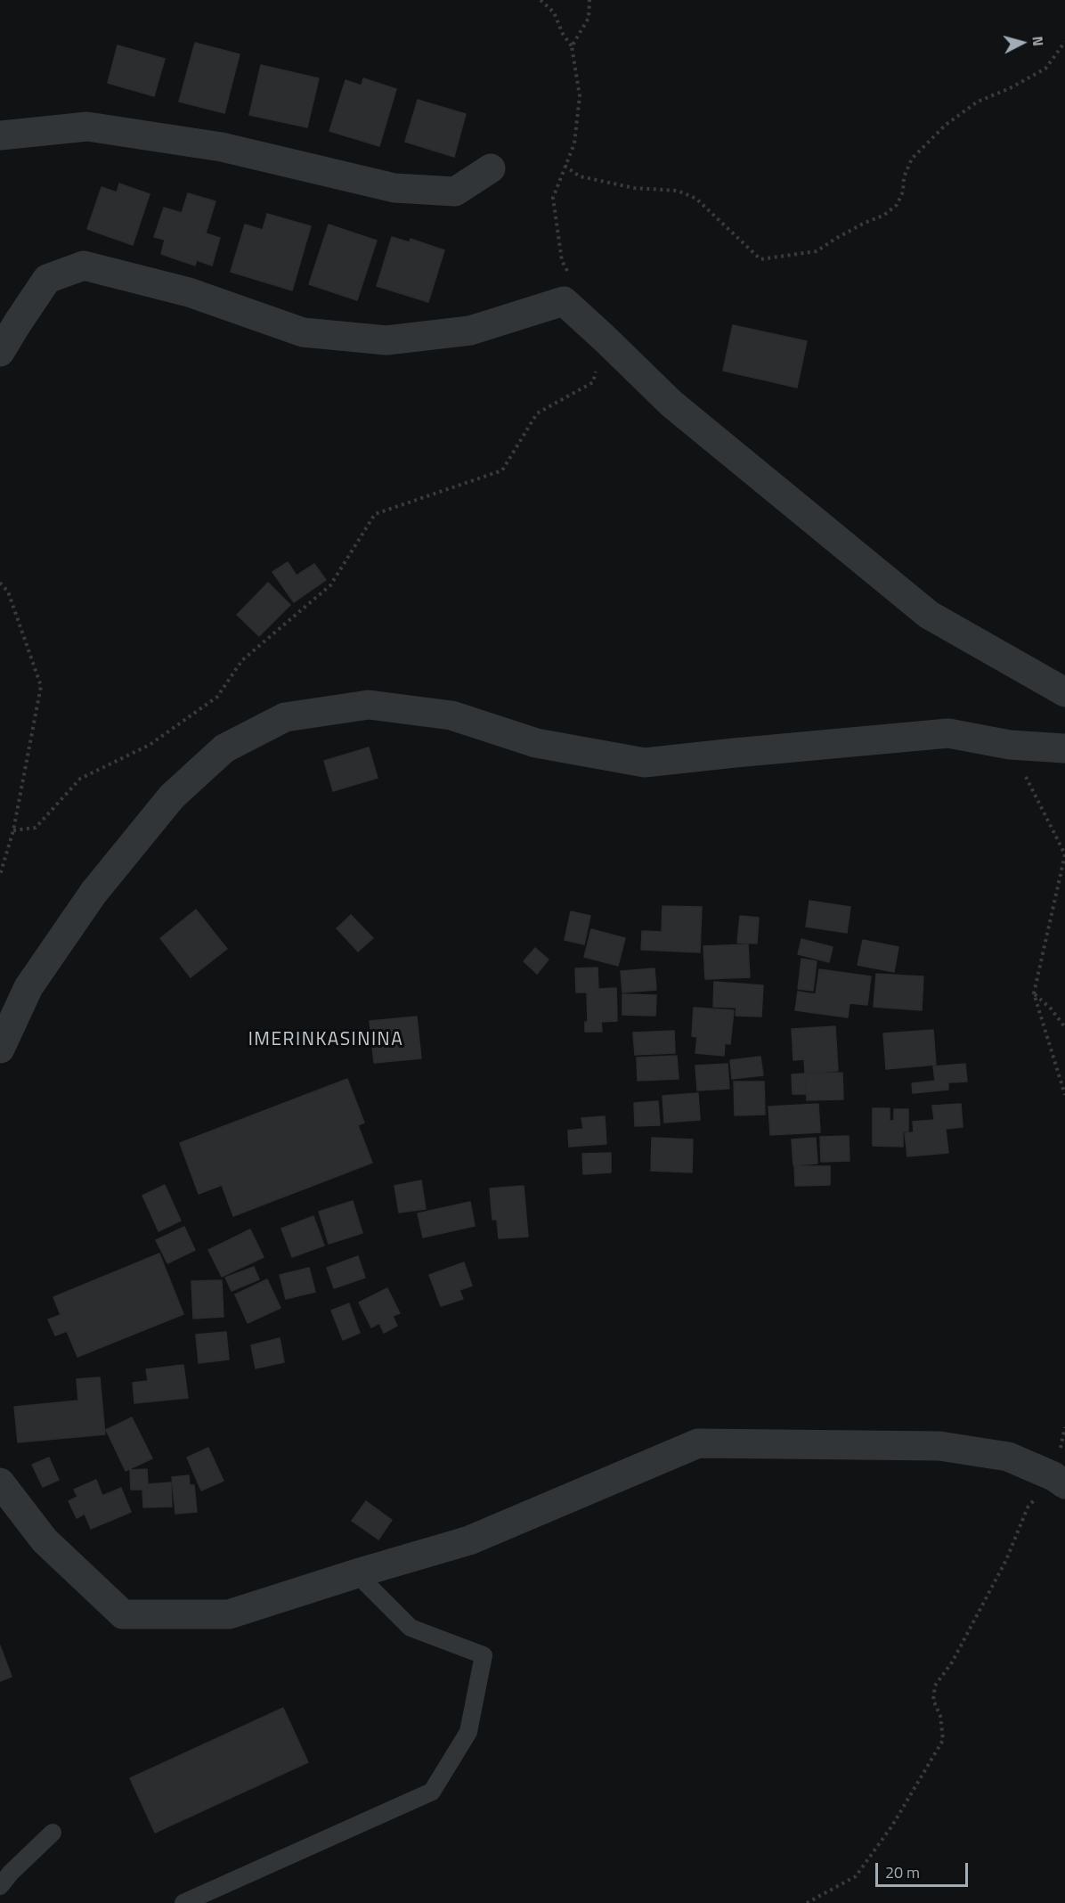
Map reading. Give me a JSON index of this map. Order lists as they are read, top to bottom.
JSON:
{
  "districts": ["IMERINKASININA"],
  "scale_bar": "20 m",
  "north": "right"
}
